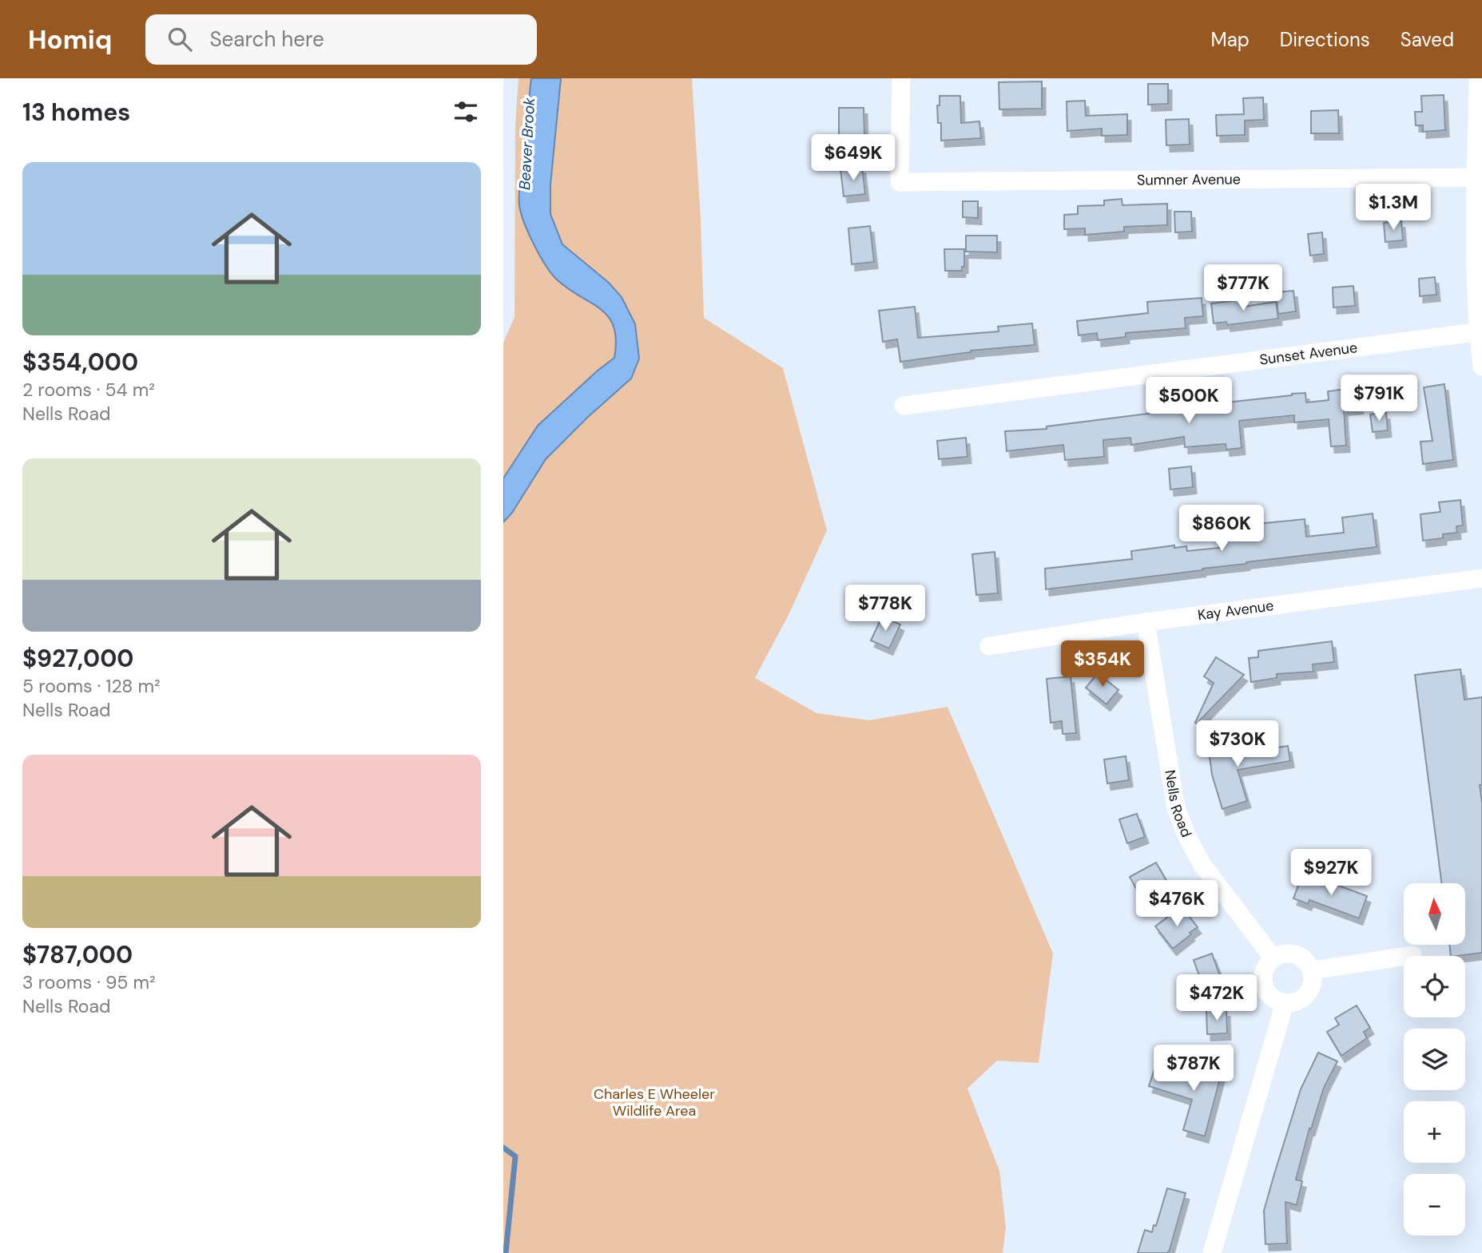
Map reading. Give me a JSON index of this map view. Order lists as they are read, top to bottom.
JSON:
{
  "streets": {
    "street": [
      "Sumner Avenue",
      "Sunset Avenue",
      "Kay Avenue",
      "Nells Road"
    ]
  },
  "crossings": [
    ["Kay Avenue", "Nells Road"]
  ],
  "water": ["Beaver Brook"],
  "parks": ["Charles E Wheeler Wildlife Area"],
  "north": "top",
  "page": {
    "header": "Homiq",
    "search": "Search here",
    "nav": ["Map", "Directions", "Saved"],
    "heading": "13 homes",
    "price": [
      "$649K",
      "$1.3M",
      "$777K",
      "$791K",
      "$500K",
      "$860K",
      "$778K",
      "$354K",
      "$730K",
      "$927K",
      "$476K",
      "$472K",
      "$787K"
    ],
    "list": [
      {
        "name": "$354,000",
        "note": "2 rooms · 54 m² · Nells Road"
      },
      {
        "name": "$927,000",
        "note": "5 rooms · 128 m² · Nells Road"
      },
      {
        "name": "$787,000",
        "note": "3 rooms · 95 m² · Nells Road"
      }
    ],
    "map_buttons": ["+", "−"]
  }
}
